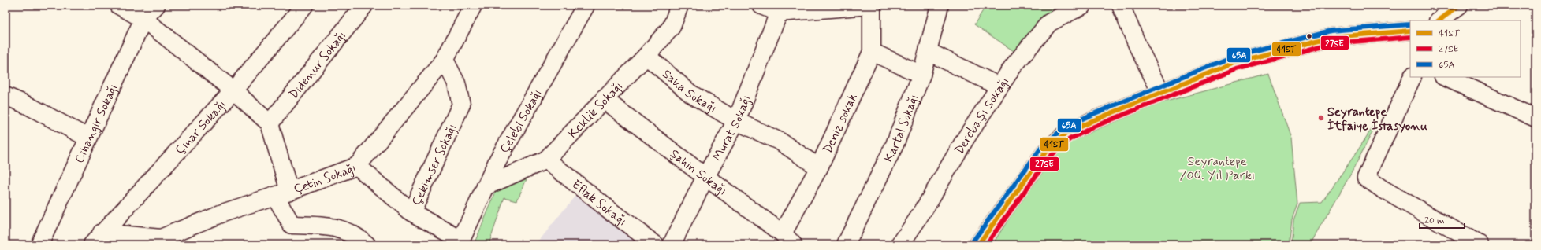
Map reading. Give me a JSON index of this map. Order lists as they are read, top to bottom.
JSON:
{
  "streets": {
    "street": [
      "Didenur Sokağı",
      "Saka Sokağı",
      "Keklik Sokağı",
      "Derebaşı Sokağı",
      "Çelebi Sokağı",
      "Cihangir Sokağı",
      "Deniz sokak",
      "Çınar Sokağı",
      "Murat Sokağı",
      "Kartal Sokağı",
      "Çekimser Sokağı",
      "Şahin Sokağı",
      "Çetin Sokağı",
      "Eflak Sokağı"
    ]
  },
  "crossings": [
    ["Saka Sokağı", "Keklik Sokağı"],
    ["Saka Sokağı", "Deniz sokak"],
    ["Saka Sokağı", "Murat Sokağı"],
    ["Keklik Sokağı", "Çelebi Sokağı"],
    ["Keklik Sokağı", "Şahin Sokağı"],
    ["Keklik Sokağı", "Eflak Sokağı"],
    ["Çelebi Sokağı", "Çekimser Sokağı"],
    ["Deniz sokak", "Şahin Sokağı"],
    ["Çınar Sokağı", "Çetin Sokağı"],
    ["Murat Sokağı", "Şahin Sokağı"],
    ["Çekimser Sokağı", "Çetin Sokağı"]
  ],
  "parks": ["Seyrantepe 700. Yıl Parkı"],
  "places": ["Seyrantepe İtfaiye İstasyonu"],
  "lines": ["transit line 41ST", "transit line 65A", "transit line 27SE"],
  "legend": ["41ST", "27SE", "65A"],
  "scale_bar": "20 m"
}
